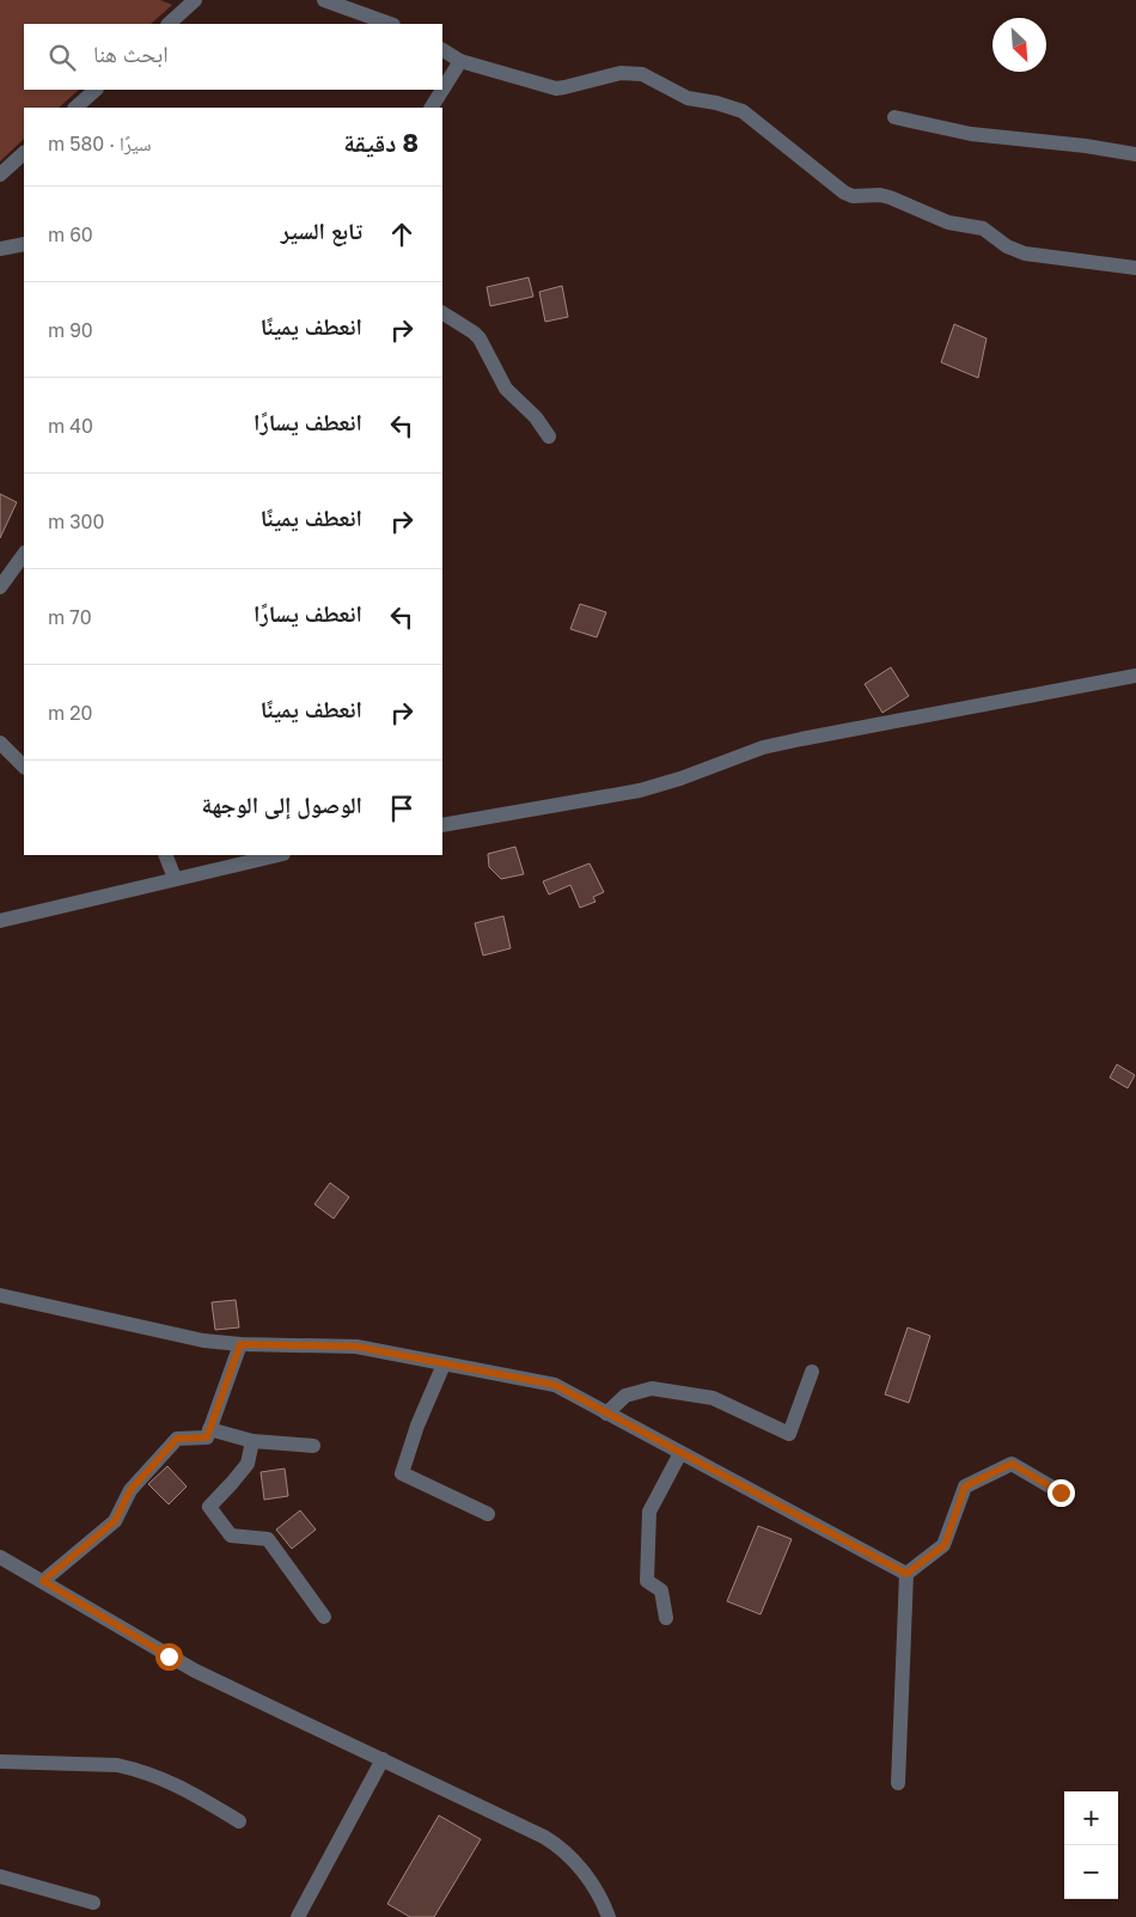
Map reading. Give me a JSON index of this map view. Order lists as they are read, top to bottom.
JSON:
{
  "north": "bottom right",
  "page": {
    "search": "ابحث هنا",
    "heading": ["8 دقيقة", "سيرًا · 580 m"],
    "list": [
      ["تابع السير", "60 m"],
      ["انعطف يمينًا", "90 m"],
      ["انعطف يسارًا", "40 m"],
      ["انعطف يمينًا", "300 m"],
      ["انعطف يسارًا", "70 m"],
      ["انعطف يمينًا", "20 m"],
      "الوصول إلى الوجهة"
    ],
    "map_buttons": ["+", "−"]
  }
}
